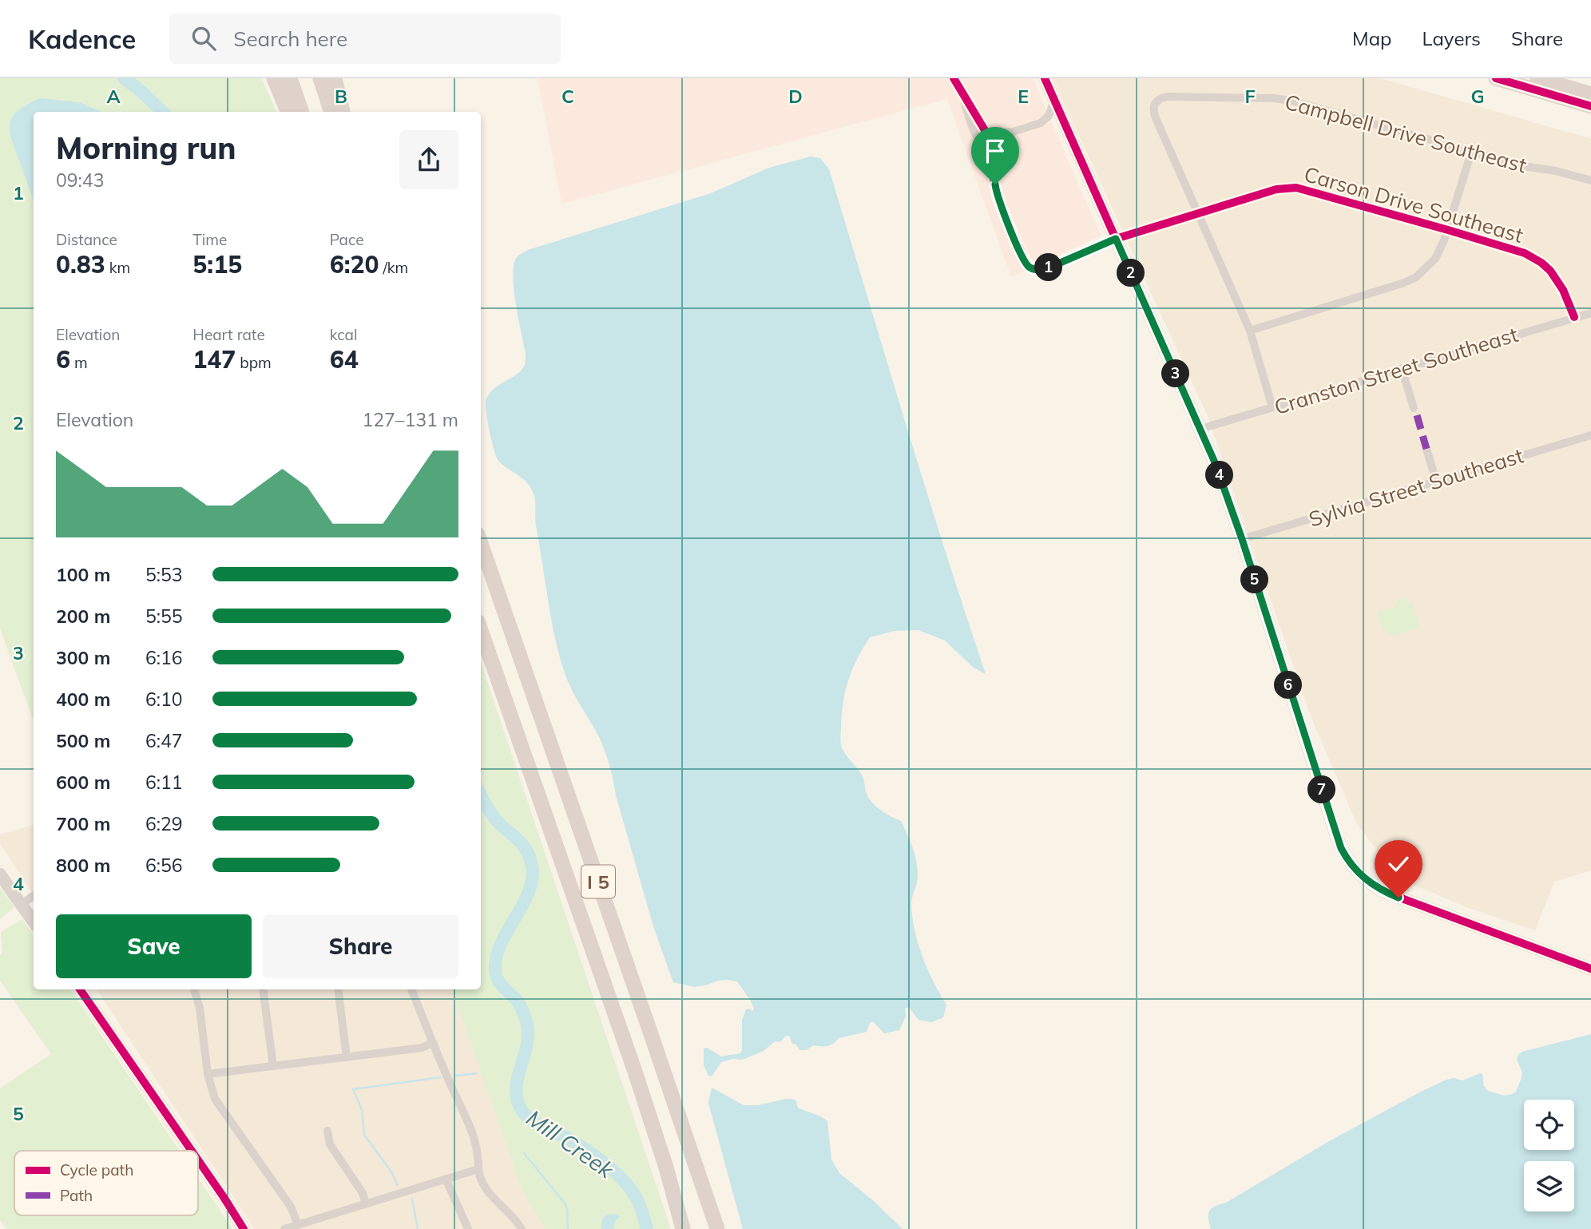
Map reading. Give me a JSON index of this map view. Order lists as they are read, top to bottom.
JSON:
{
  "streets": {
    "highway": ["I 5"],
    "street": [
      "Campbell Drive Southeast",
      "Carson Drive Southeast",
      "Cranston Street Southeast",
      "Sylvia Street Southeast"
    ]
  },
  "crossings": [
    ["Campbell Drive Southeast", "Carson Drive Southeast"],
    ["Carson Drive Southeast", "Cranston Street Southeast"]
  ],
  "water": ["Mill Creek"],
  "legend": ["Cycle path", "Path"],
  "page": {
    "header": "Kadence",
    "search": "Search here",
    "nav": ["Map", "Layers", "Share"],
    "heading": ["Morning run", "09:43"],
    "stats": [
      ["Distance", "0.83 km"],
      ["Time", "5:15"],
      ["Pace", "6:20 /km"],
      ["Elevation", "6 m"],
      ["Heart rate", "147 bpm"],
      ["kcal", "64"]
    ],
    "pins": [
      "1",
      "2",
      "3",
      "4",
      "5",
      "6",
      "7"
    ],
    "chart": ["Elevation", "127–131 m"],
    "list": [
      {
        "name": "100 m",
        "note": "5:53"
      },
      {
        "name": "200 m",
        "note": "5:55"
      },
      {
        "name": "300 m",
        "note": "6:16"
      },
      {
        "name": "400 m",
        "note": "6:10"
      },
      {
        "name": "500 m",
        "note": "6:47"
      },
      {
        "name": "600 m",
        "note": "6:11"
      },
      {
        "name": "700 m",
        "note": "6:29"
      },
      {
        "name": "800 m",
        "note": "6:56"
      }
    ],
    "buttons": ["Save", "Share"]
  },
  "grid": {
    "columns": [
      "A",
      "B",
      "C",
      "D",
      "E",
      "F",
      "G"
    ],
    "rows": [
      "1",
      "2",
      "3",
      "4",
      "5"
    ]
  }
}
